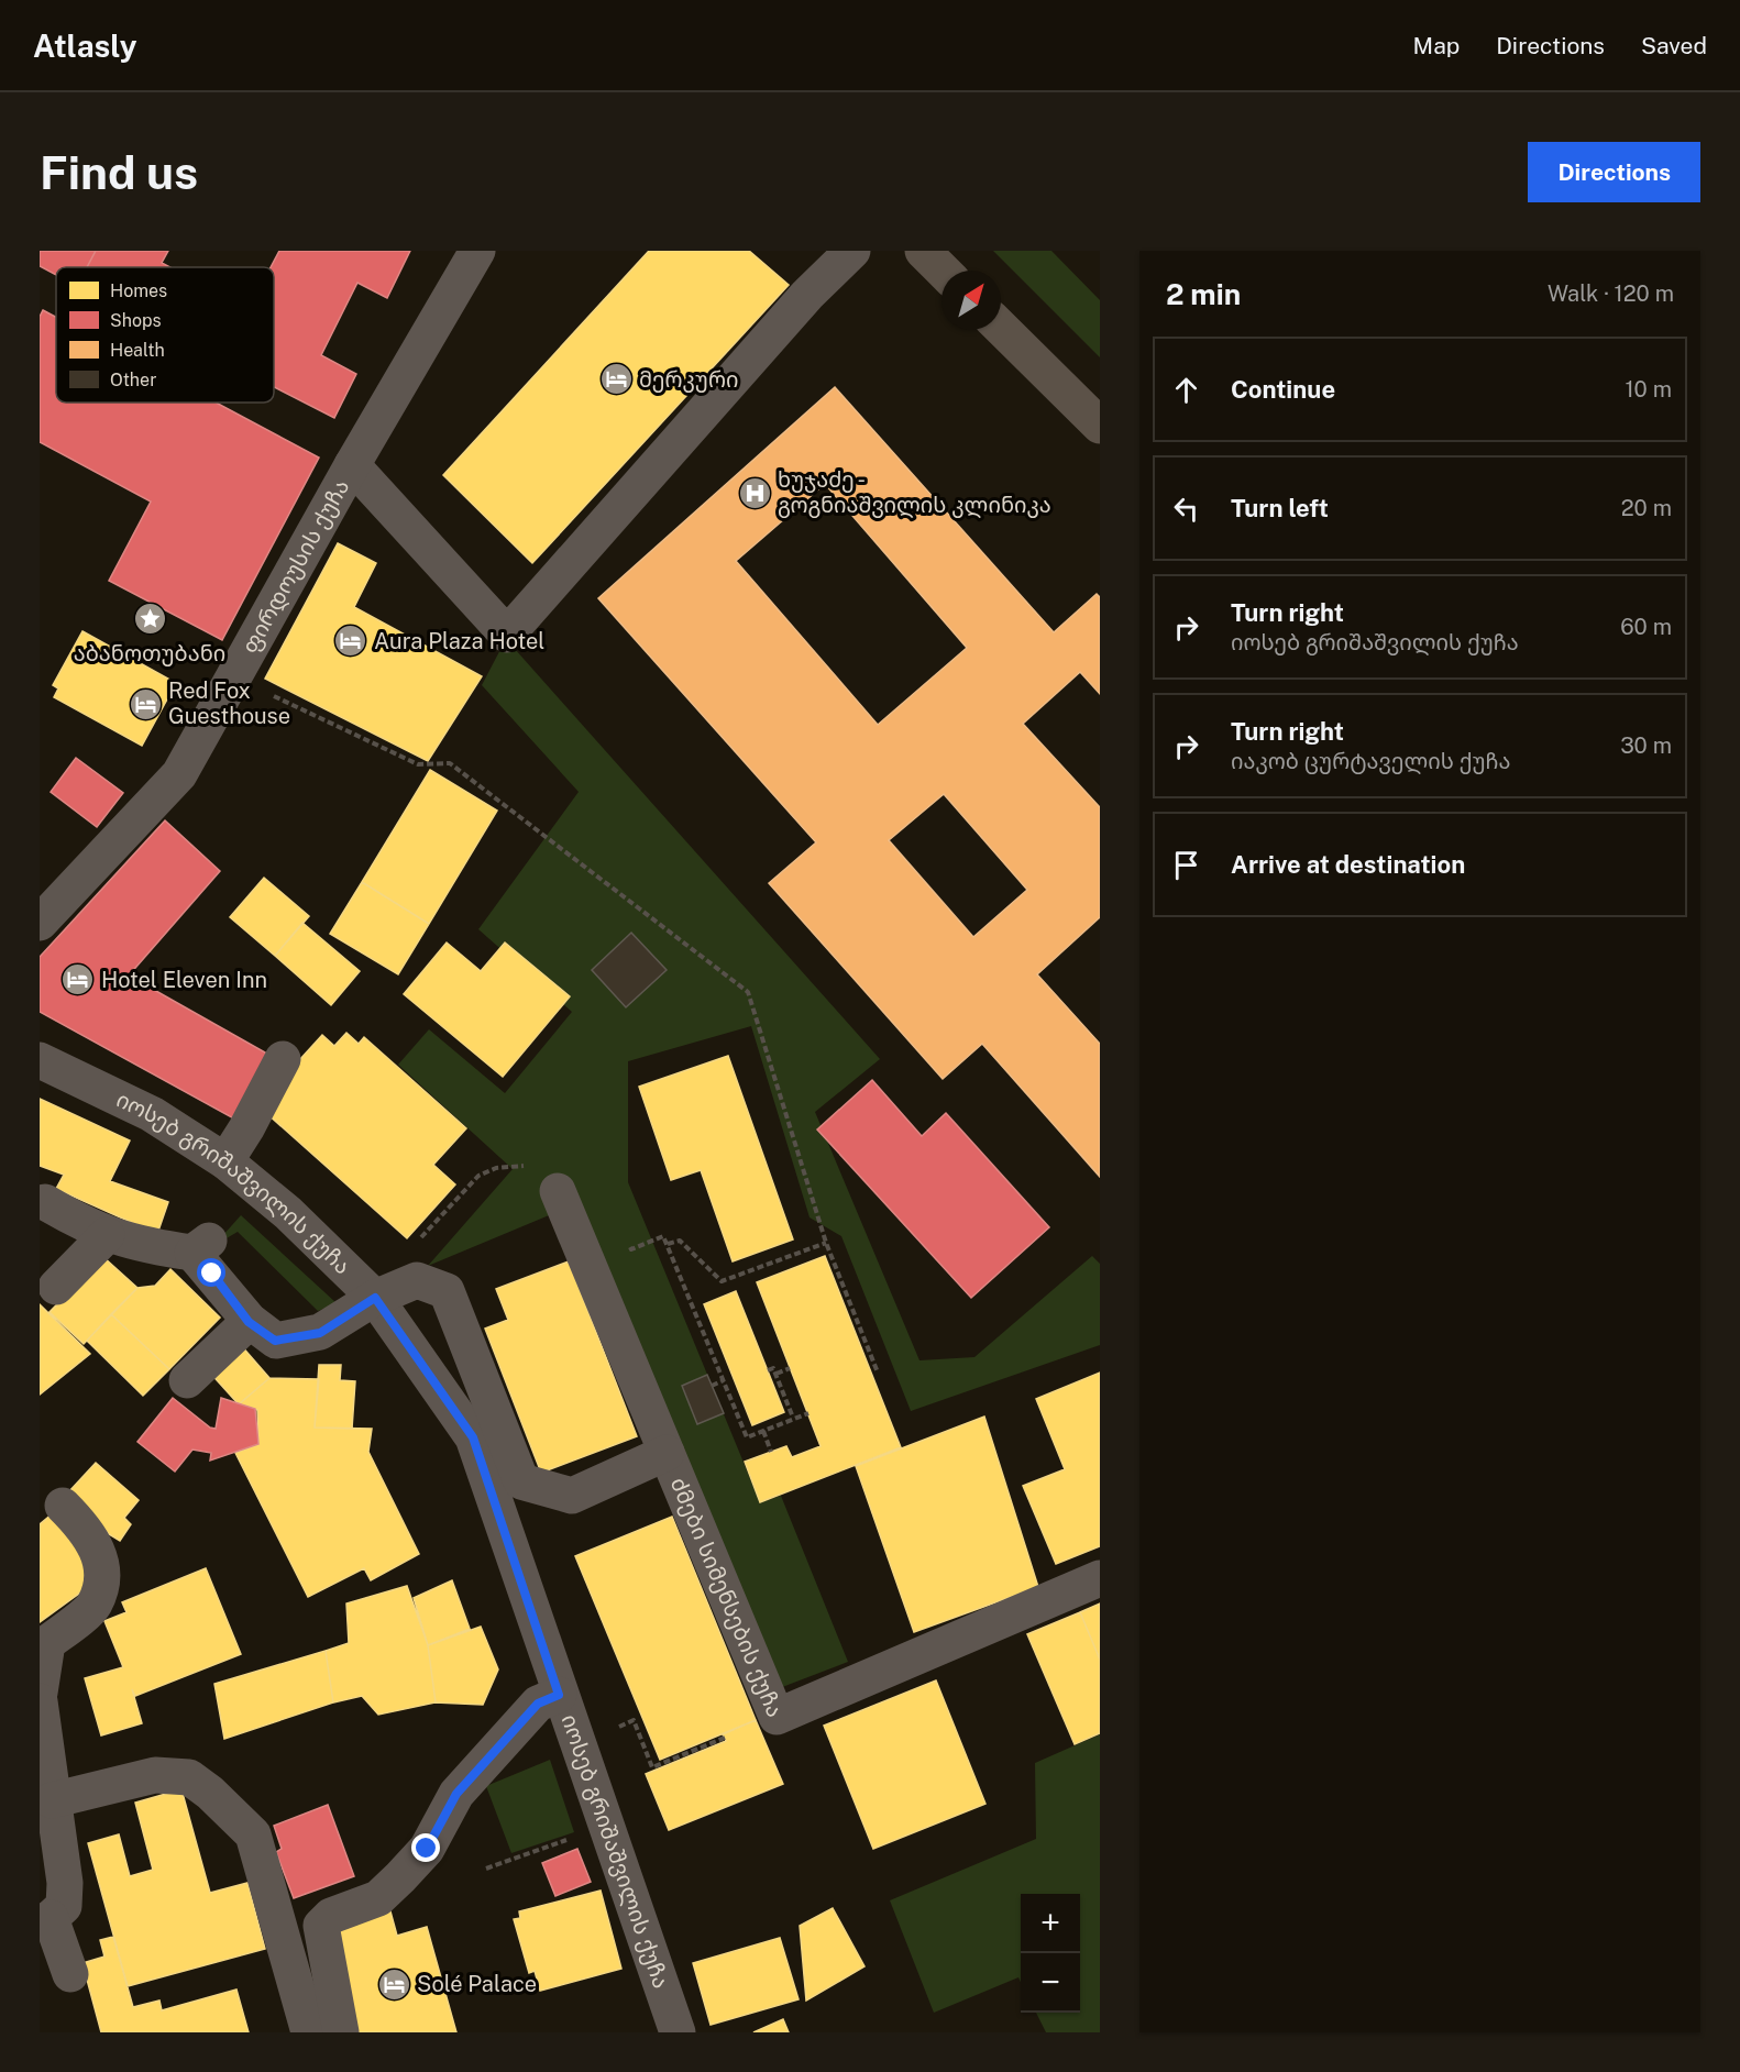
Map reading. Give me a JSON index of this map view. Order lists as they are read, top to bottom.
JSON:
{
  "streets": {
    "street": ["ფირდოუსის ქუჩა", "იოსებ გრიშაშვილის ქუჩა", "ძმები სიმენსების ქუჩა"]
  },
  "places": {
    "hotel": [
      "მერკური",
      "Aura Plaza Hotel",
      "Red Fox Guesthouse",
      "Hotel Eleven Inn",
      "Solé Palace"
    ],
    "hospital": ["ხუჯაძე - გოგნიაშვილის კლინიკა"],
    "place": ["აბანოთუბანი"]
  },
  "legend": [
    "Homes",
    "Shops",
    "Health",
    "Other"
  ],
  "north": "top right",
  "page": {
    "header": "Atlasly",
    "nav": ["Map", "Directions", "Saved"],
    "buttons": "Directions",
    "title": "Find us",
    "heading": ["2 min", "Walk · 120 m"],
    "list": [
      ["Continue", "10 m"],
      ["Turn left", "20 m"],
      ["Turn right", "იოსებ გრიშაშვილის ქუჩა", "60 m"],
      ["Turn right", "იაკობ ცურტაველის ქუჩა", "30 m"],
      "Arrive at destination"
    ],
    "map_buttons": ["+", "−"]
  }
}
